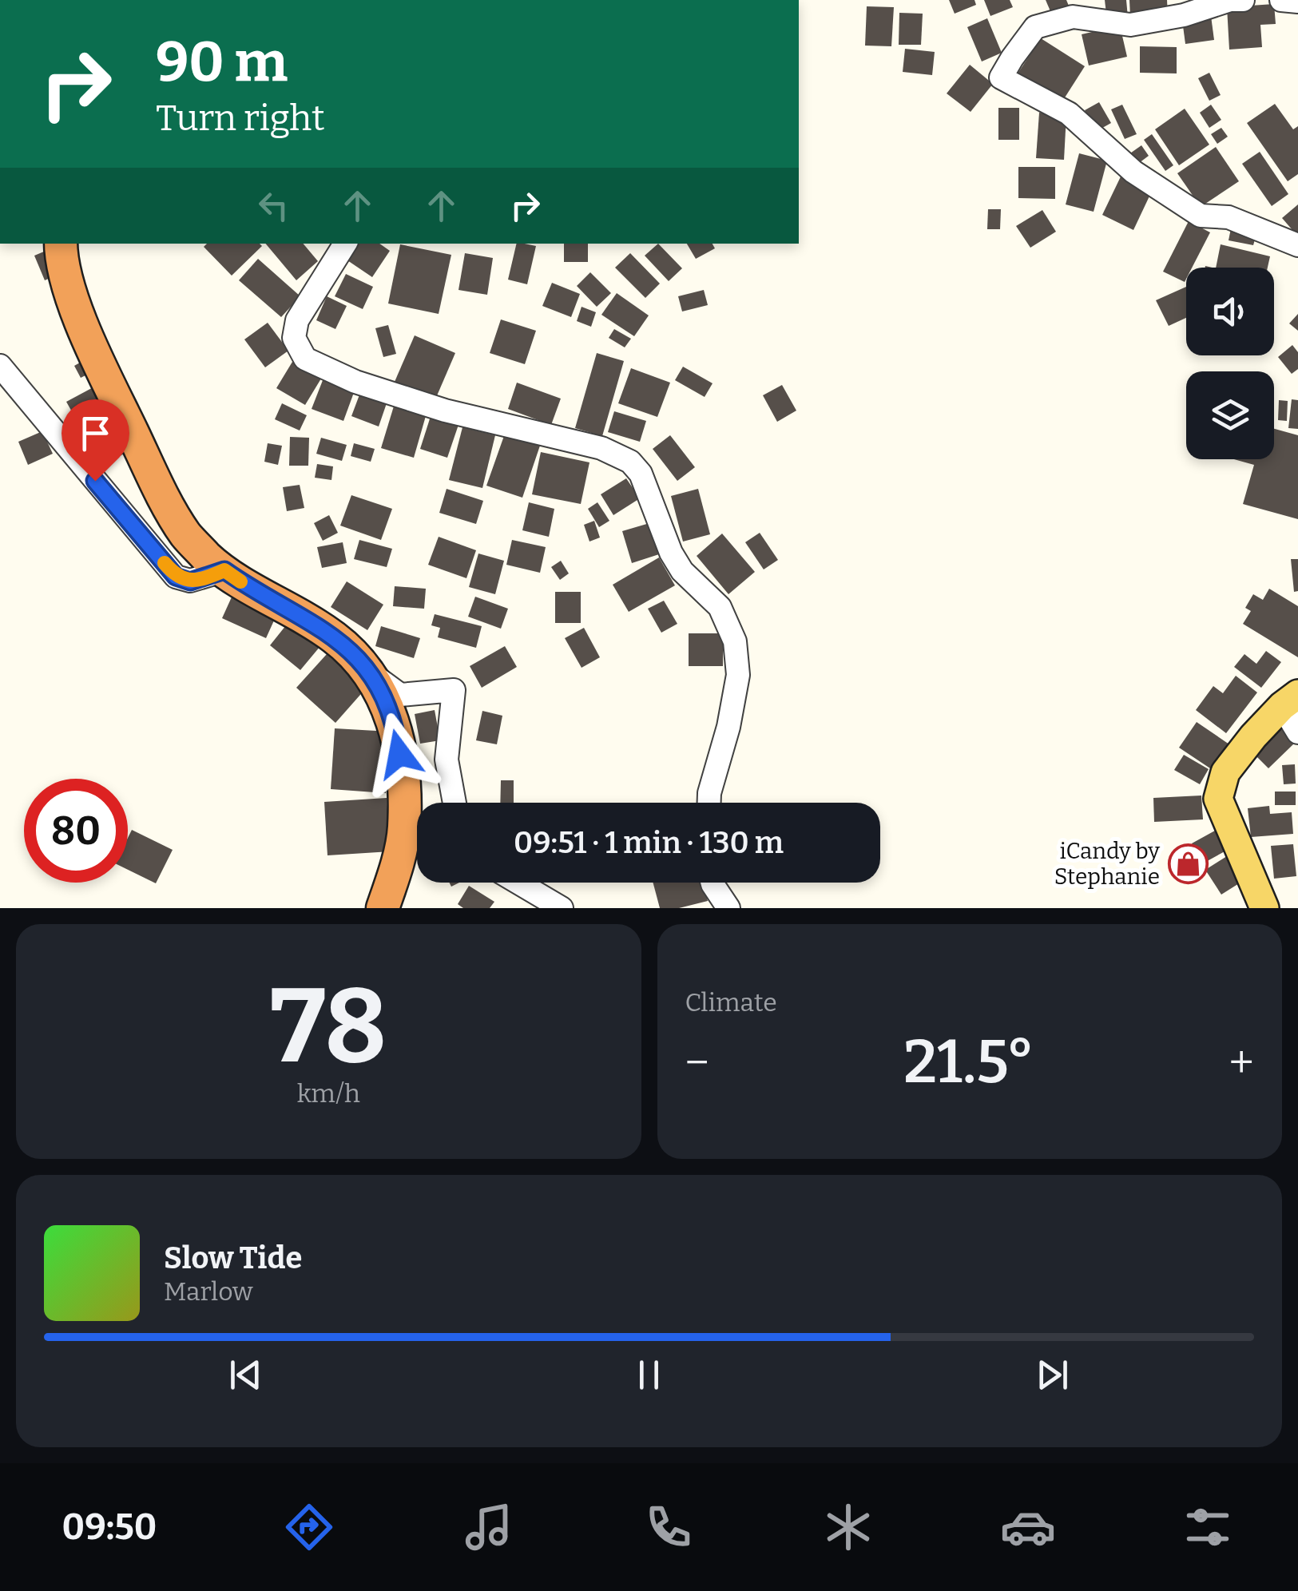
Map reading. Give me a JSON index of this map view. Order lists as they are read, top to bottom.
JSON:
{
  "places": {
    "shop": ["iCandy by Stephanie"]
  },
  "page": {
    "turn": ["90 m", "Turn right"],
    "limit": "80",
    "trip": "09:51 · 1 min · 130 m",
    "tile": [
      ["78", "km/h"],
      "Climate"
    ],
    "heat": ["−", "21.5°", "+"],
    "song": ["Slow Tide", "Marlow"],
    "tabs": "09:50"
  }
}
